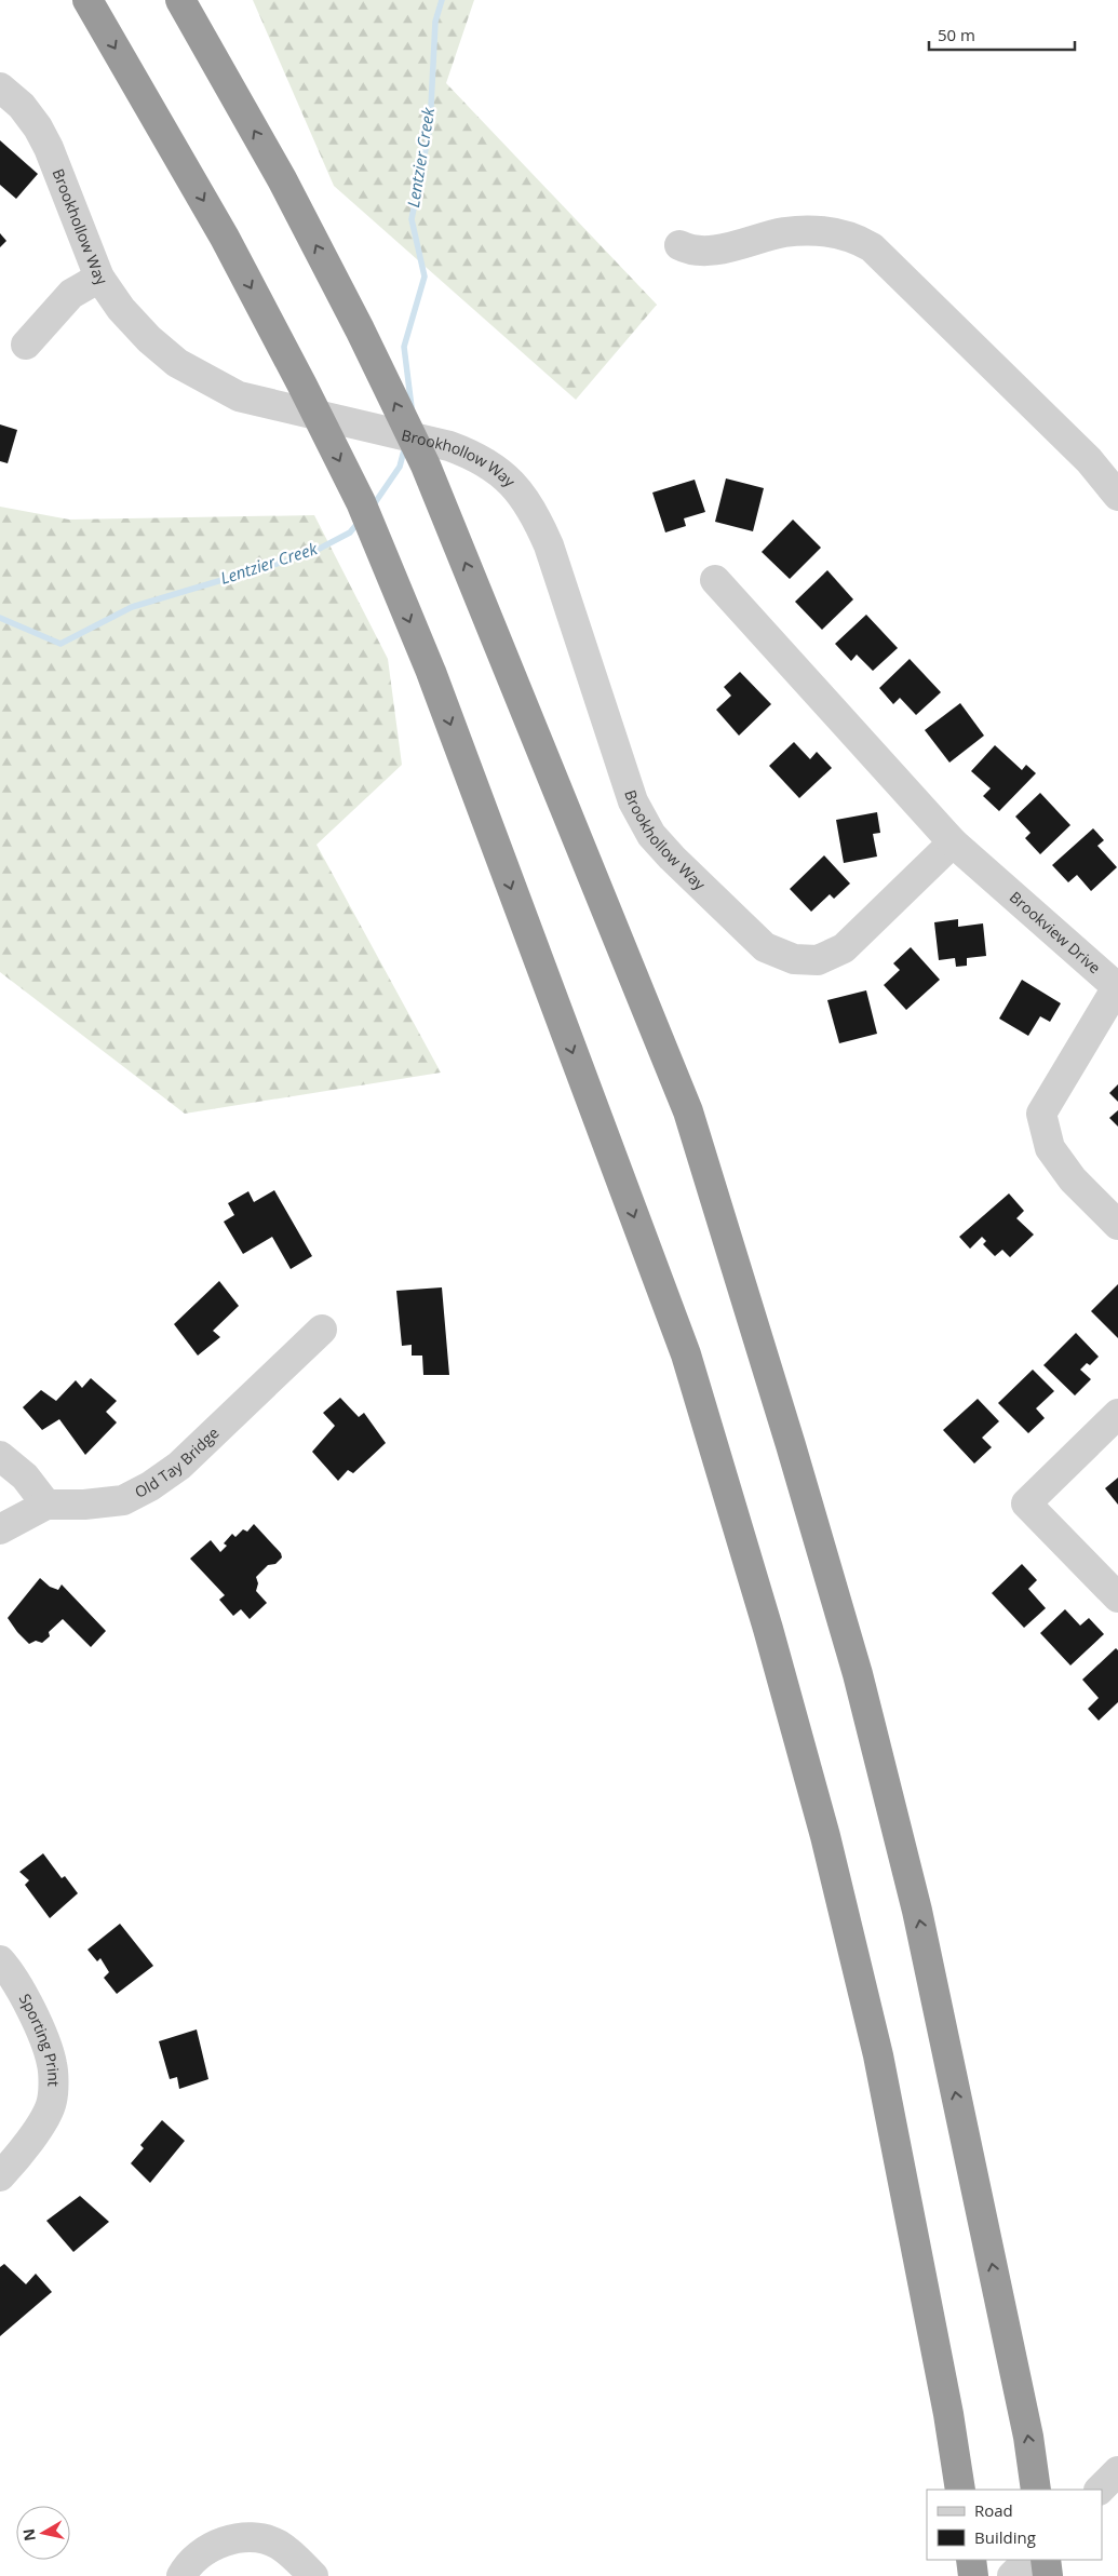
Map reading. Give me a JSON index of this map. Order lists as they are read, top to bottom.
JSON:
{
  "streets": {
    "street": [
      "Brookhollow Way",
      "Brookview Drive",
      "Old Tay Bridge",
      "Sporting Print"
    ]
  },
  "crossings": [
    ["Brookhollow Way", "Brookview Drive"]
  ],
  "water": ["Lentzier Creek"],
  "legend": ["Road", "Building"],
  "scale_bar": "50 m",
  "north": "left"
}
